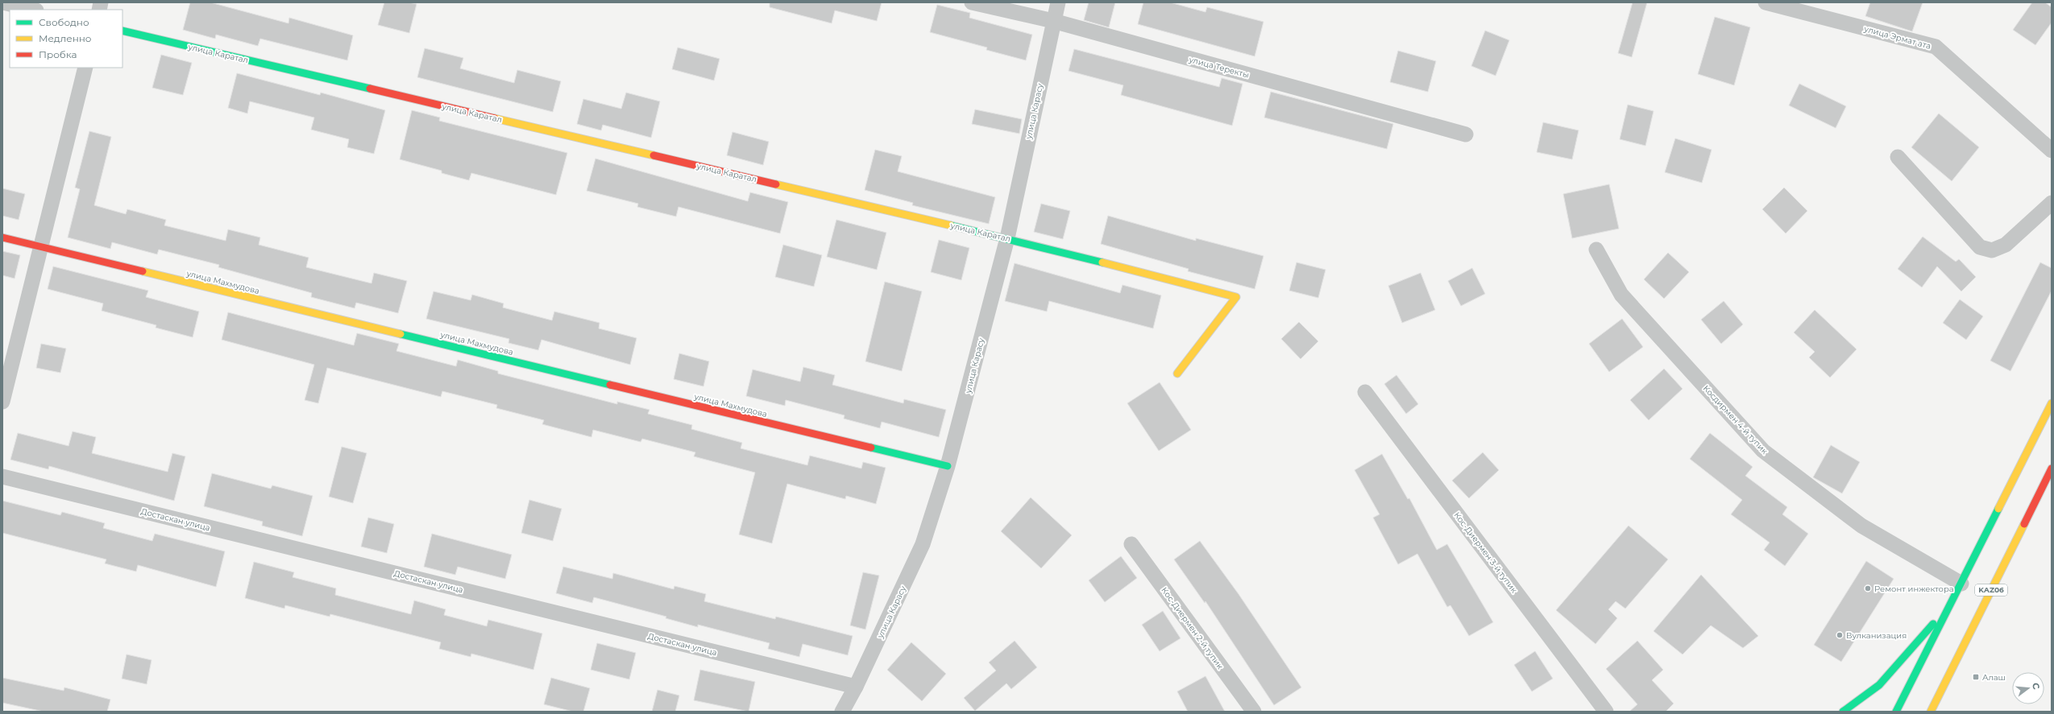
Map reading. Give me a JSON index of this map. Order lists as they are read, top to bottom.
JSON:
{
  "streets": {
    "main road": ["улица Каратал", "улица Махмудова", "KАZ06"],
    "street": [
      "улица Эрмат ата",
      "улица Теректы",
      "улица Карасу",
      "Косдирмен 4-й тупик",
      "Достаскан улица",
      "Кос-Диермен 3-й тупик",
      "Кос-Диермен 2-й тупик"
    ]
  },
  "crossings": [
    ["улица Каратал", "улица Карасу"],
    ["улица Теректы", "улица Карасу"],
    ["улица Карасу", "улица Махмудова"],
    ["улица Карасу", "Достаскан улица"]
  ],
  "places": {
    "other": ["Ремонт инжектора", "Вулканизация"],
    "transit": ["Алаш"]
  },
  "legend": ["Свободно", "Медленно", "Пробка"],
  "north": "right"
}
